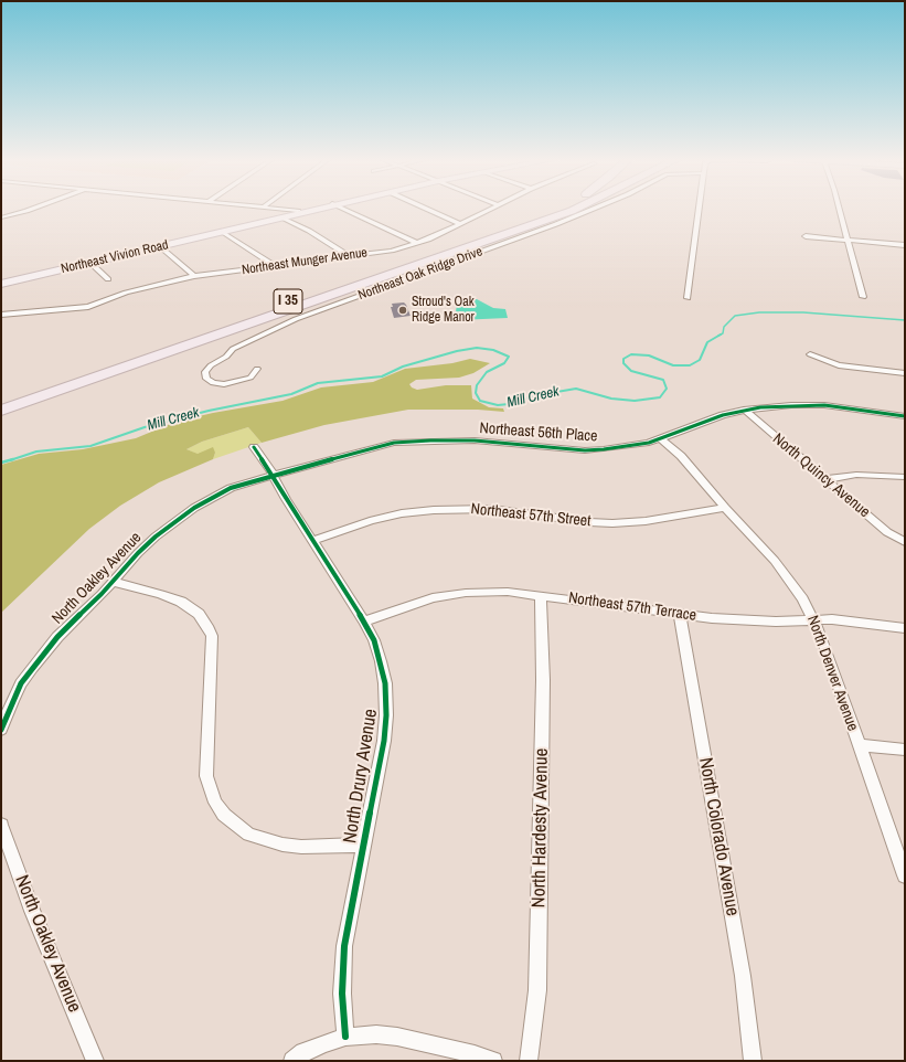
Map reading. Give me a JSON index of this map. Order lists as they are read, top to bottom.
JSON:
{
  "streets": {
    "highway": ["I 35"],
    "main road": ["Northeast Vivion Road"],
    "street": [
      "Northeast Munger Avenue",
      "Northeast Oak Ridge Drive",
      "Northeast 56th Place",
      "North Quincy Avenue",
      "Northeast 57th Street",
      "North Oakley Avenue",
      "Northeast 57th Terrace",
      "North Denver Avenue",
      "North Drury Avenue",
      "North Hardesty Avenue",
      "North Colorado Avenue"
    ]
  },
  "crossings": [
    ["Northeast 56th Place", "North Quincy Avenue"],
    ["Northeast 56th Place", "North Oakley Avenue"],
    ["Northeast 56th Place", "North Denver Avenue"],
    ["Northeast 56th Place", "North Drury Avenue"],
    ["Northeast 57th Street", "North Denver Avenue"],
    ["Northeast 57th Street", "North Drury Avenue"],
    ["North Oakley Avenue", "North Drury Avenue"],
    ["Northeast 57th Terrace", "North Denver Avenue"],
    ["Northeast 57th Terrace", "North Drury Avenue"],
    ["Northeast 57th Terrace", "North Hardesty Avenue"],
    ["Northeast 57th Terrace", "North Colorado Avenue"]
  ],
  "water": ["Mill Creek"],
  "places": ["Stroud's Oak Ridge Manor"]
}
